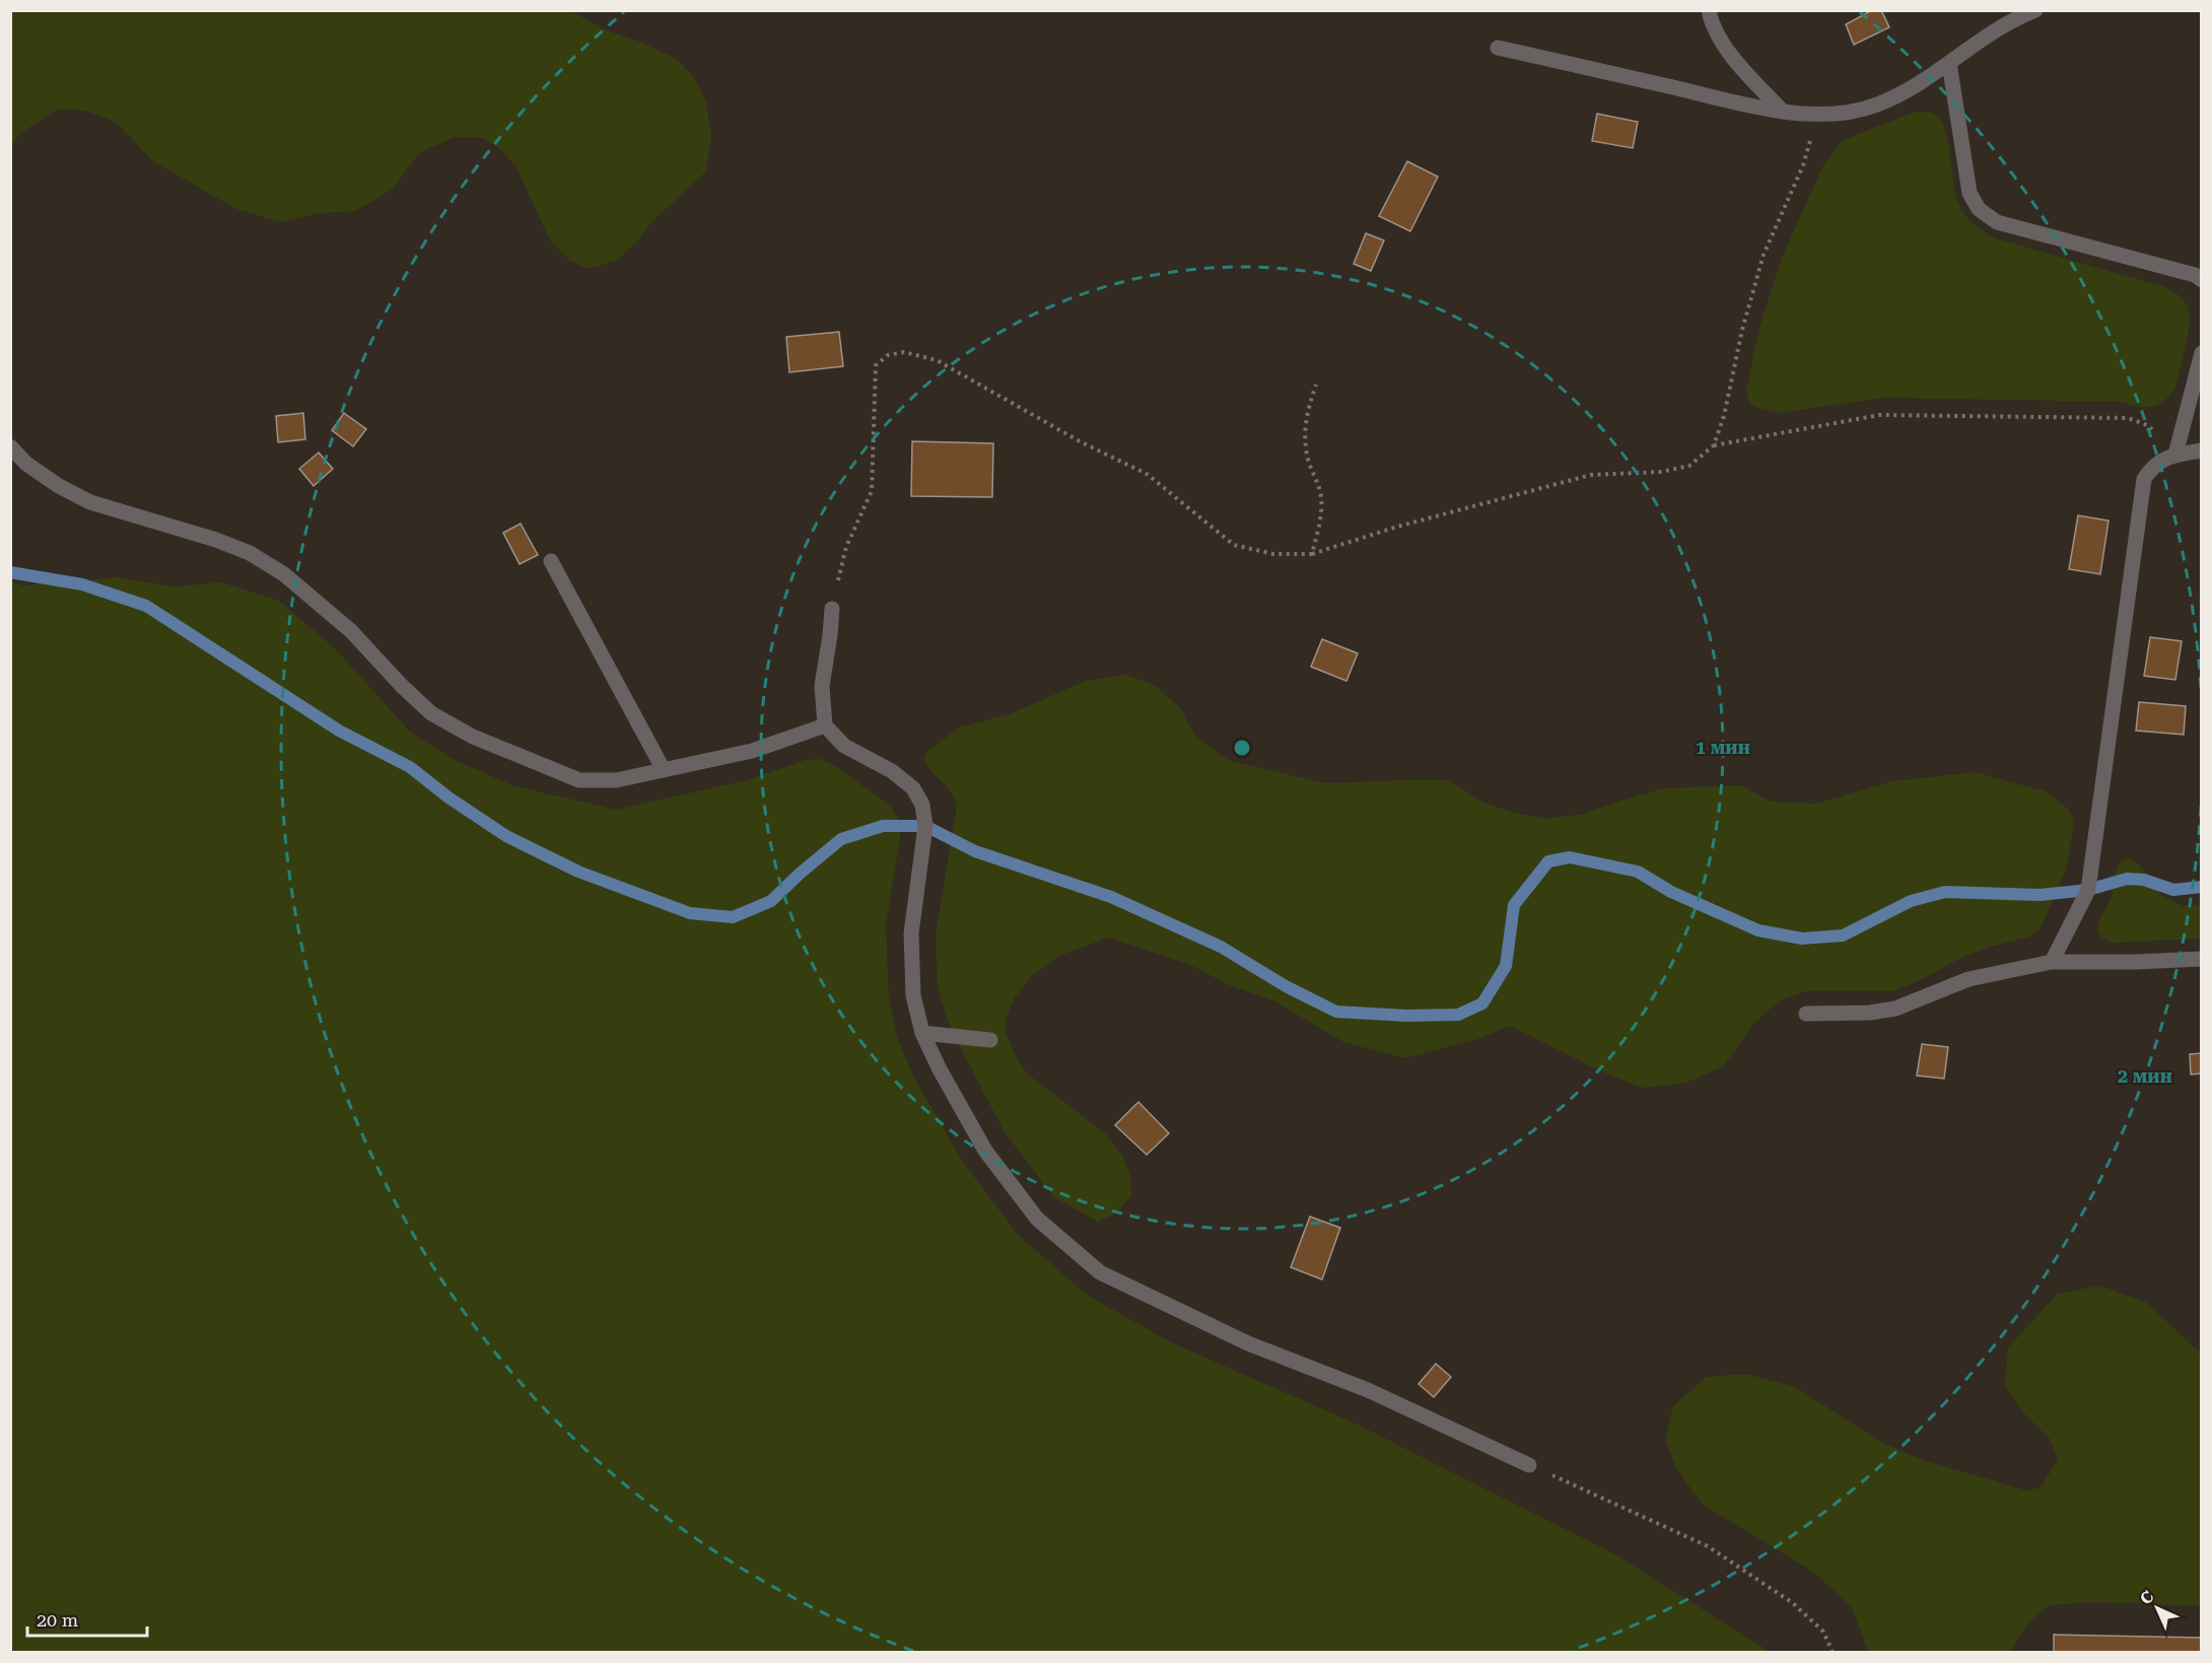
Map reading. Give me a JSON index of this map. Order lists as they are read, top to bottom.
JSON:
{
  "scale_bar": "20 m",
  "north": "top left",
  "rings": ["1 мин", "2 мин"]
}
